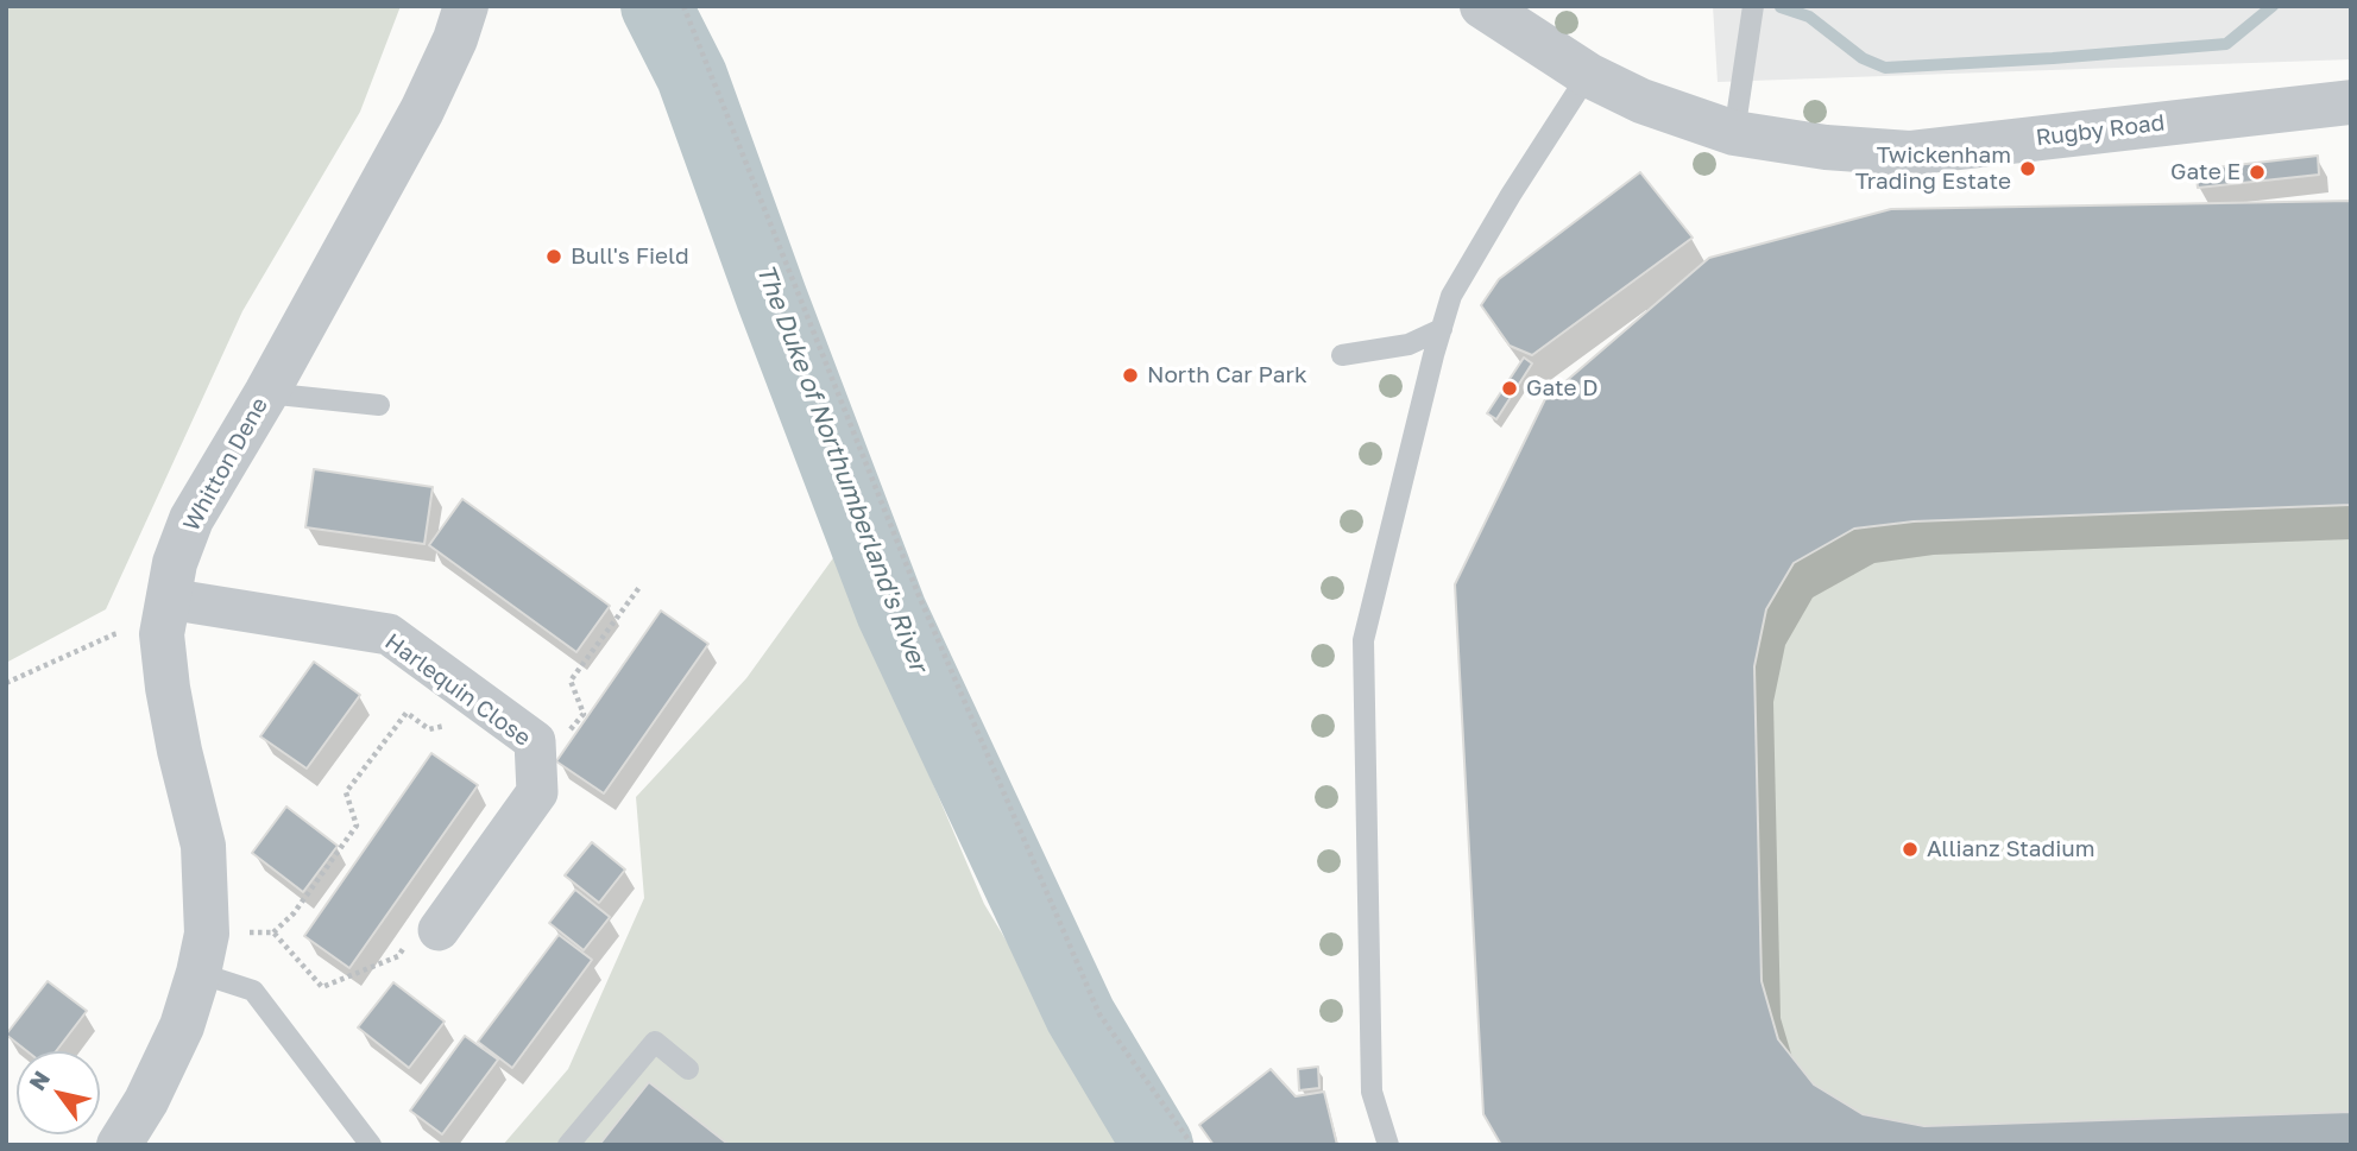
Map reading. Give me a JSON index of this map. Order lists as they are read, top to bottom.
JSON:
{
  "streets": {
    "street": ["Rugby Road", "Whitton Dene", "Harlequin Close"]
  },
  "crossings": [
    ["Whitton Dene", "Harlequin Close"]
  ],
  "water": ["The Duke of Northumberland's River"],
  "places": [
    "Twickenham Trading Estate",
    "Gate E",
    "Bull's Field",
    "North Car Park",
    "Gate D",
    "Allianz Stadium"
  ],
  "north": "top left"
}
